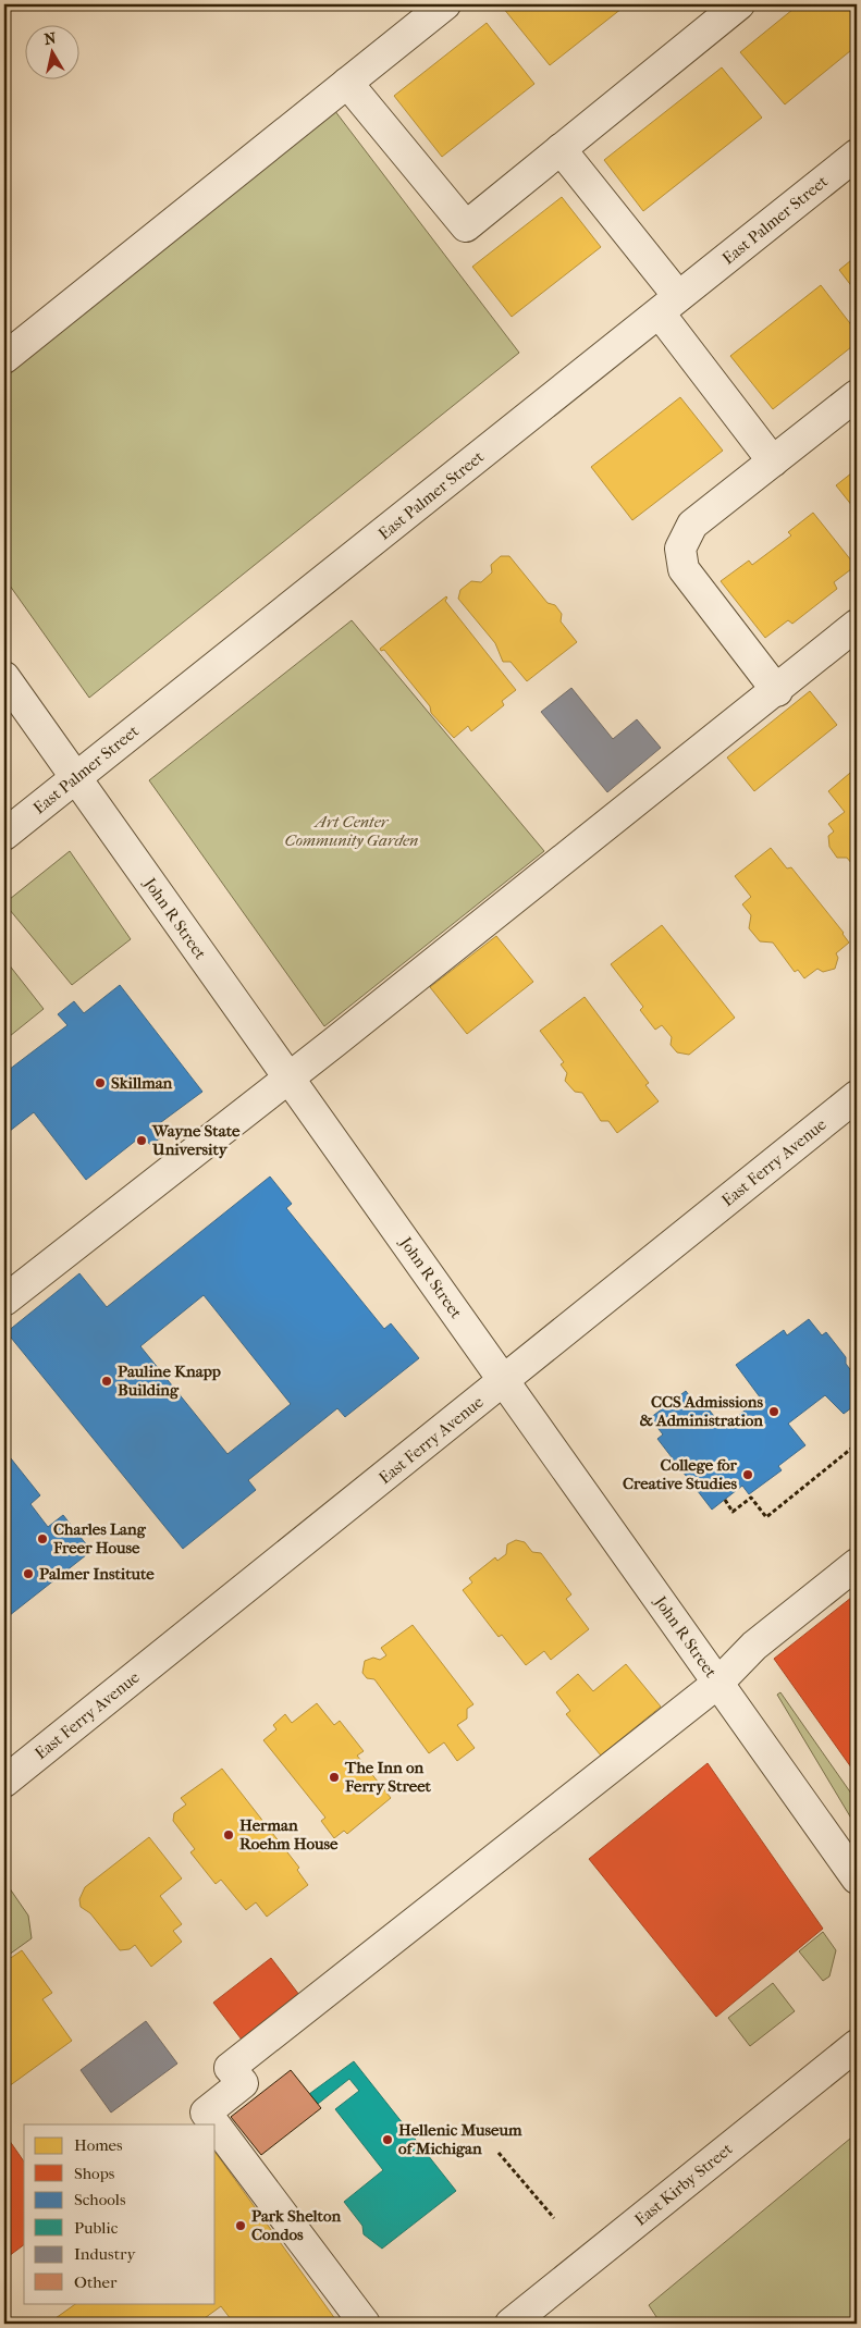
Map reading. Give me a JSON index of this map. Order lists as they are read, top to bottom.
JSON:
{
  "streets": {
    "street": [
      "East Palmer Street",
      "John R Street",
      "East Ferry Avenue",
      "East Kirby Street"
    ]
  },
  "crossings": [
    ["East Palmer Street", "John R Street"],
    ["John R Street", "East Ferry Avenue"]
  ],
  "parks": ["Art Center Community Garden"],
  "places": [
    "Skillman",
    "Wayne State University",
    "Pauline Knapp Building",
    "CCS Admissions & Administration",
    "College for Creative Studies",
    "Charles Lang Freer House",
    "Palmer Institute",
    "The Inn on Ferry Street",
    "Herman Roehm House",
    "Hellenic Museum of Michigan",
    "Park Shelton Condos"
  ],
  "legend": [
    "Homes",
    "Shops",
    "Schools",
    "Public",
    "Industry",
    "Other"
  ],
  "north": "top"
}
